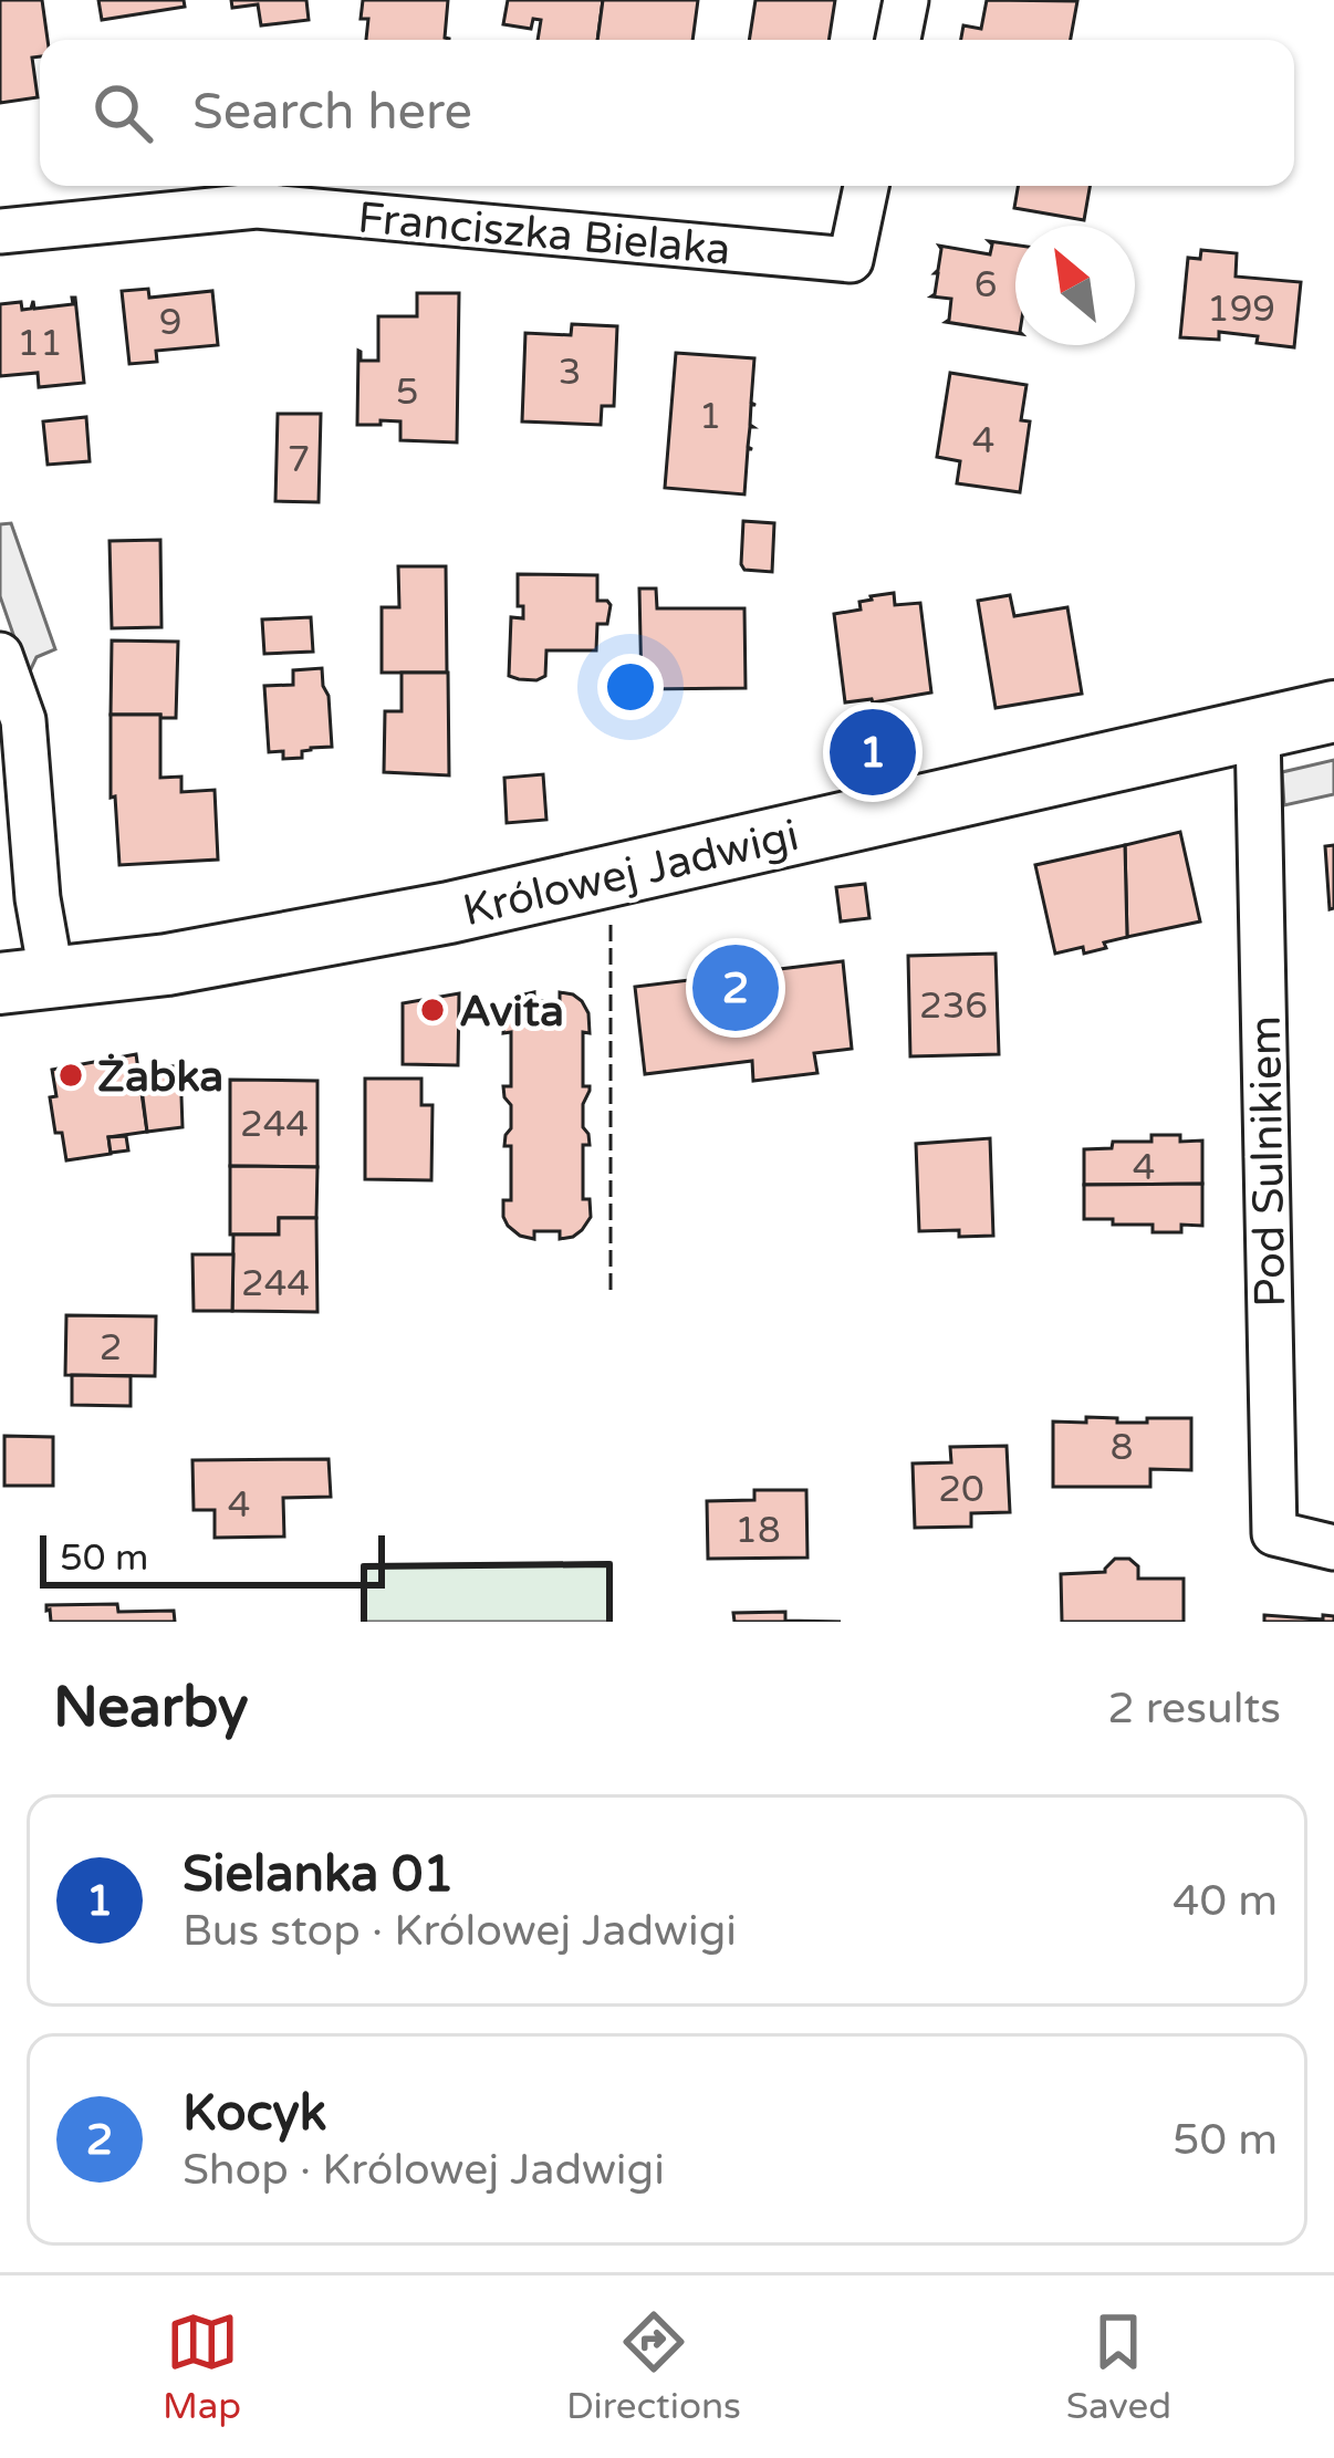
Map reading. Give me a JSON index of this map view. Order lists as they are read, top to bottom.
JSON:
{
  "streets": {
    "street": ["Franciszka Bielaka", "Królowej Jadwigi", "Pod Sulnikiem"]
  },
  "crossings": [
    ["Królowej Jadwigi", "Pod Sulnikiem"]
  ],
  "places": ["Avita", "Żabka"],
  "house_numbers": [
    "6",
    "199",
    "9",
    "11",
    "3",
    "5",
    "1",
    "4",
    "7",
    "236",
    "244",
    "4",
    "244",
    "2",
    "8",
    "20",
    "4",
    "18"
  ],
  "scale_bar": "50 m",
  "north": "top left",
  "page": {
    "search": "Search here",
    "pins": ["1", "2"],
    "scale": "50 m",
    "heading": ["Nearby", "2 results"],
    "list": [
      {
        "mark": "1",
        "name": "Sielanka 01",
        "note": "Bus stop · Królowej Jadwigi",
        "value": "40 m"
      },
      {
        "mark": "2",
        "name": "Kocyk",
        "note": "Shop · Królowej Jadwigi",
        "value": "50 m"
      }
    ],
    "nav": ["Map", "Directions", "Saved"]
  }
}
